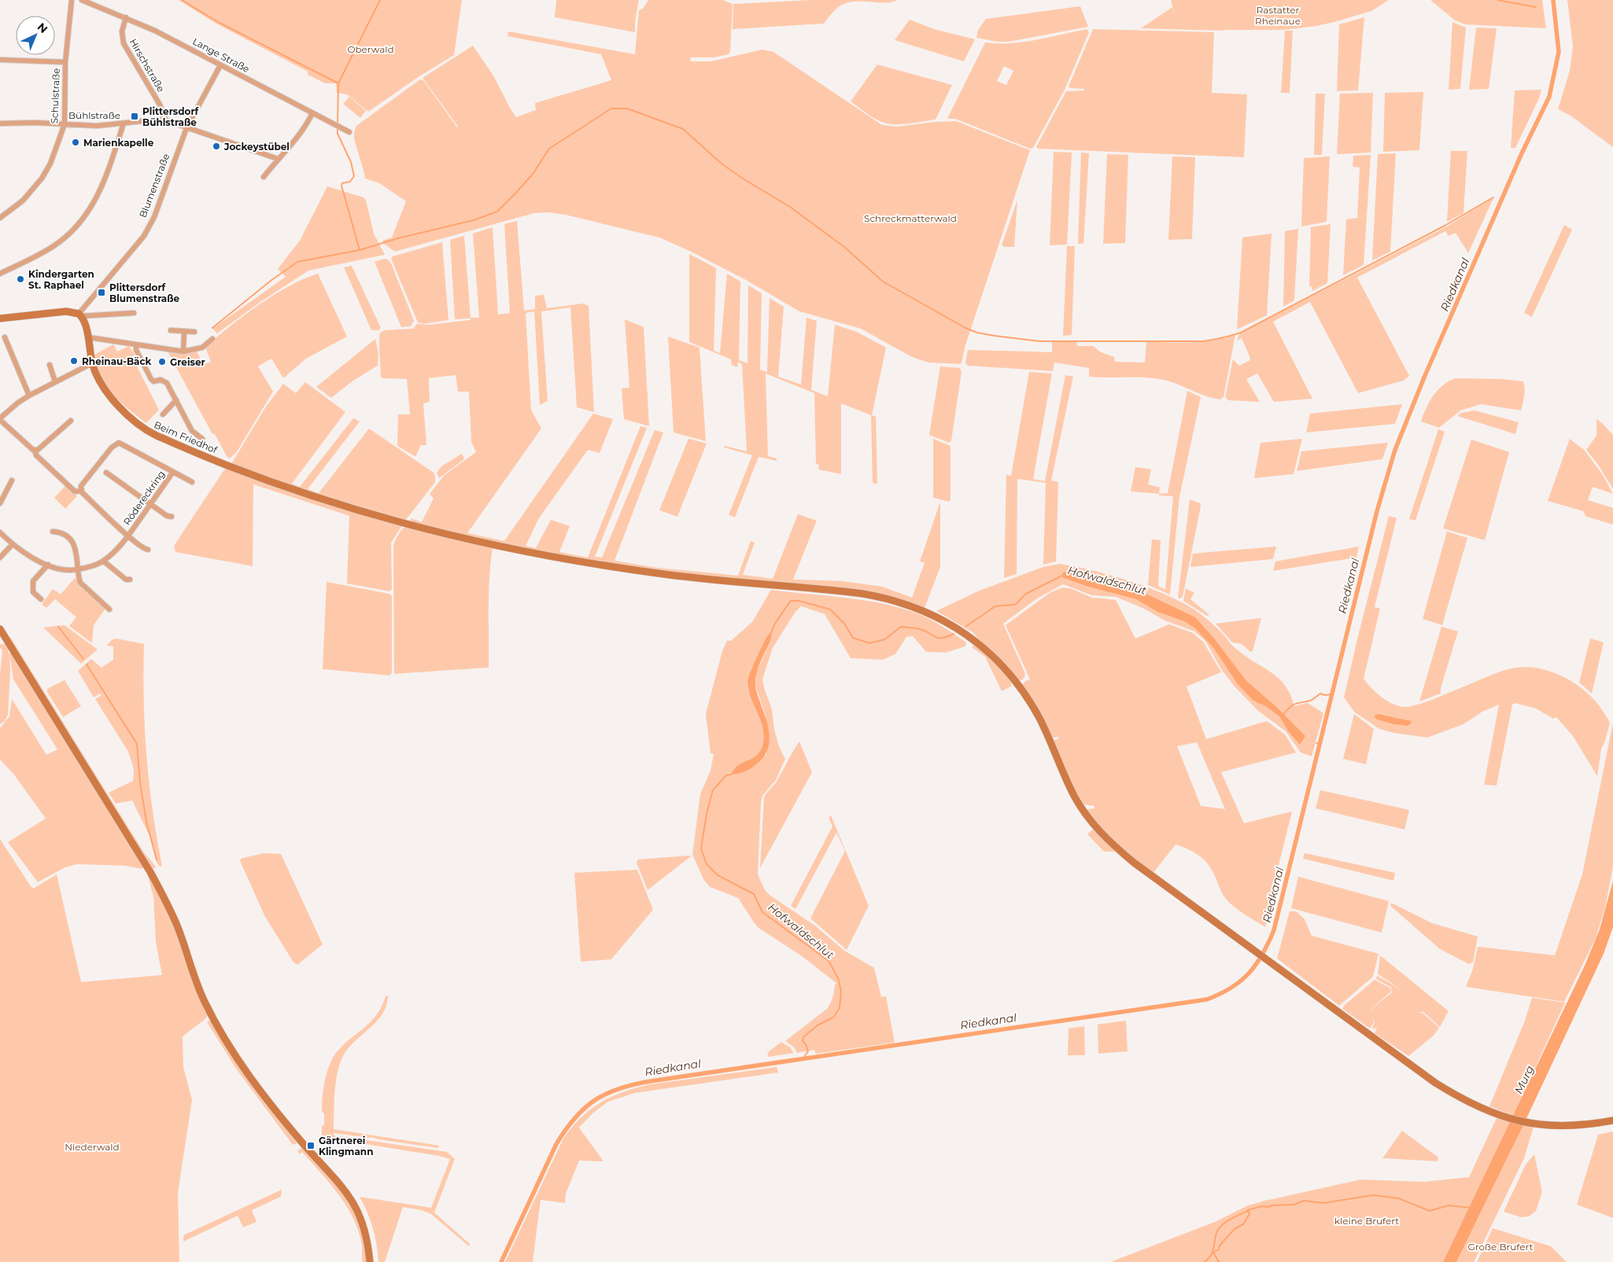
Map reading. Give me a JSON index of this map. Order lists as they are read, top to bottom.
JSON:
{
  "streets": {
    "main road": ["Beim Friedhof"],
    "street": [
      "Lange Straße",
      "Hirschstraße",
      "Schulstraße",
      "Bühlstraße",
      "Blumenstraße",
      "Rödereckring"
    ]
  },
  "crossings": [
    ["Lange Straße", "Hirschstraße"],
    ["Lange Straße", "Blumenstraße"],
    ["Hirschstraße", "Bühlstraße"],
    ["Schulstraße", "Bühlstraße"],
    ["Bühlstraße", "Blumenstraße"],
    ["Blumenstraße", "Beim Friedhof"]
  ],
  "water": ["Riedkanal", "Hofwaldschlut", "Murg"],
  "parks": [
    "Rastatter Rheinaue",
    "Oberwald",
    "Schreckmatterwald",
    "Niederwald",
    "kleine Brufert",
    "Große Brufert"
  ],
  "places": {
    "transit": ["Plittersdorf Bühlstraße", "Plittersdorf Blumenstraße", "Gärtnerei Klingmann"],
    "other": [
      "Marienkapelle",
      "Jockeystübel",
      "Kindergarten St. Raphael",
      "Rheinau-Bäck",
      "Greiser"
    ]
  },
  "north": "top right"
}
